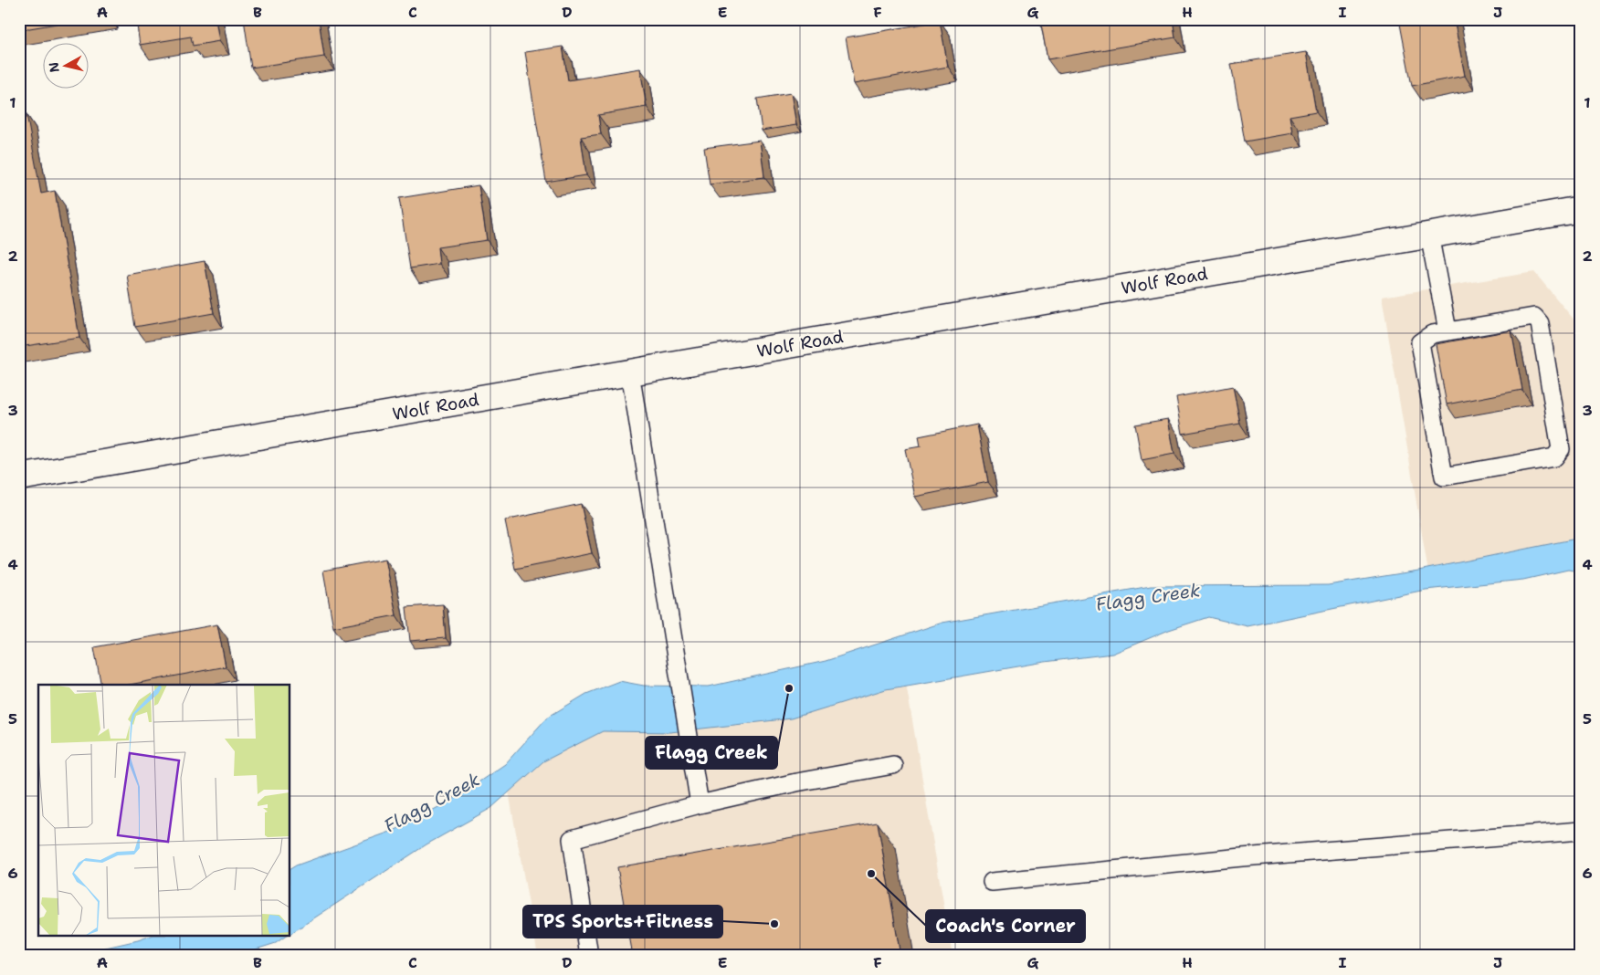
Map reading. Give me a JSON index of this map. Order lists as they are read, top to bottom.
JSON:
{
  "streets": {
    "street": ["Wolf Road"]
  },
  "water": ["Flagg Creek"],
  "places": ["Flagg Creek", "Coach's Corner", "TPS Sports+Fitness"],
  "north": "left",
  "grid": {
    "columns": [
      "A",
      "B",
      "C",
      "D",
      "E",
      "F",
      "G",
      "H",
      "I",
      "J"
    ],
    "rows": [
      "1",
      "2",
      "3",
      "4",
      "5",
      "6"
    ]
  }
}
